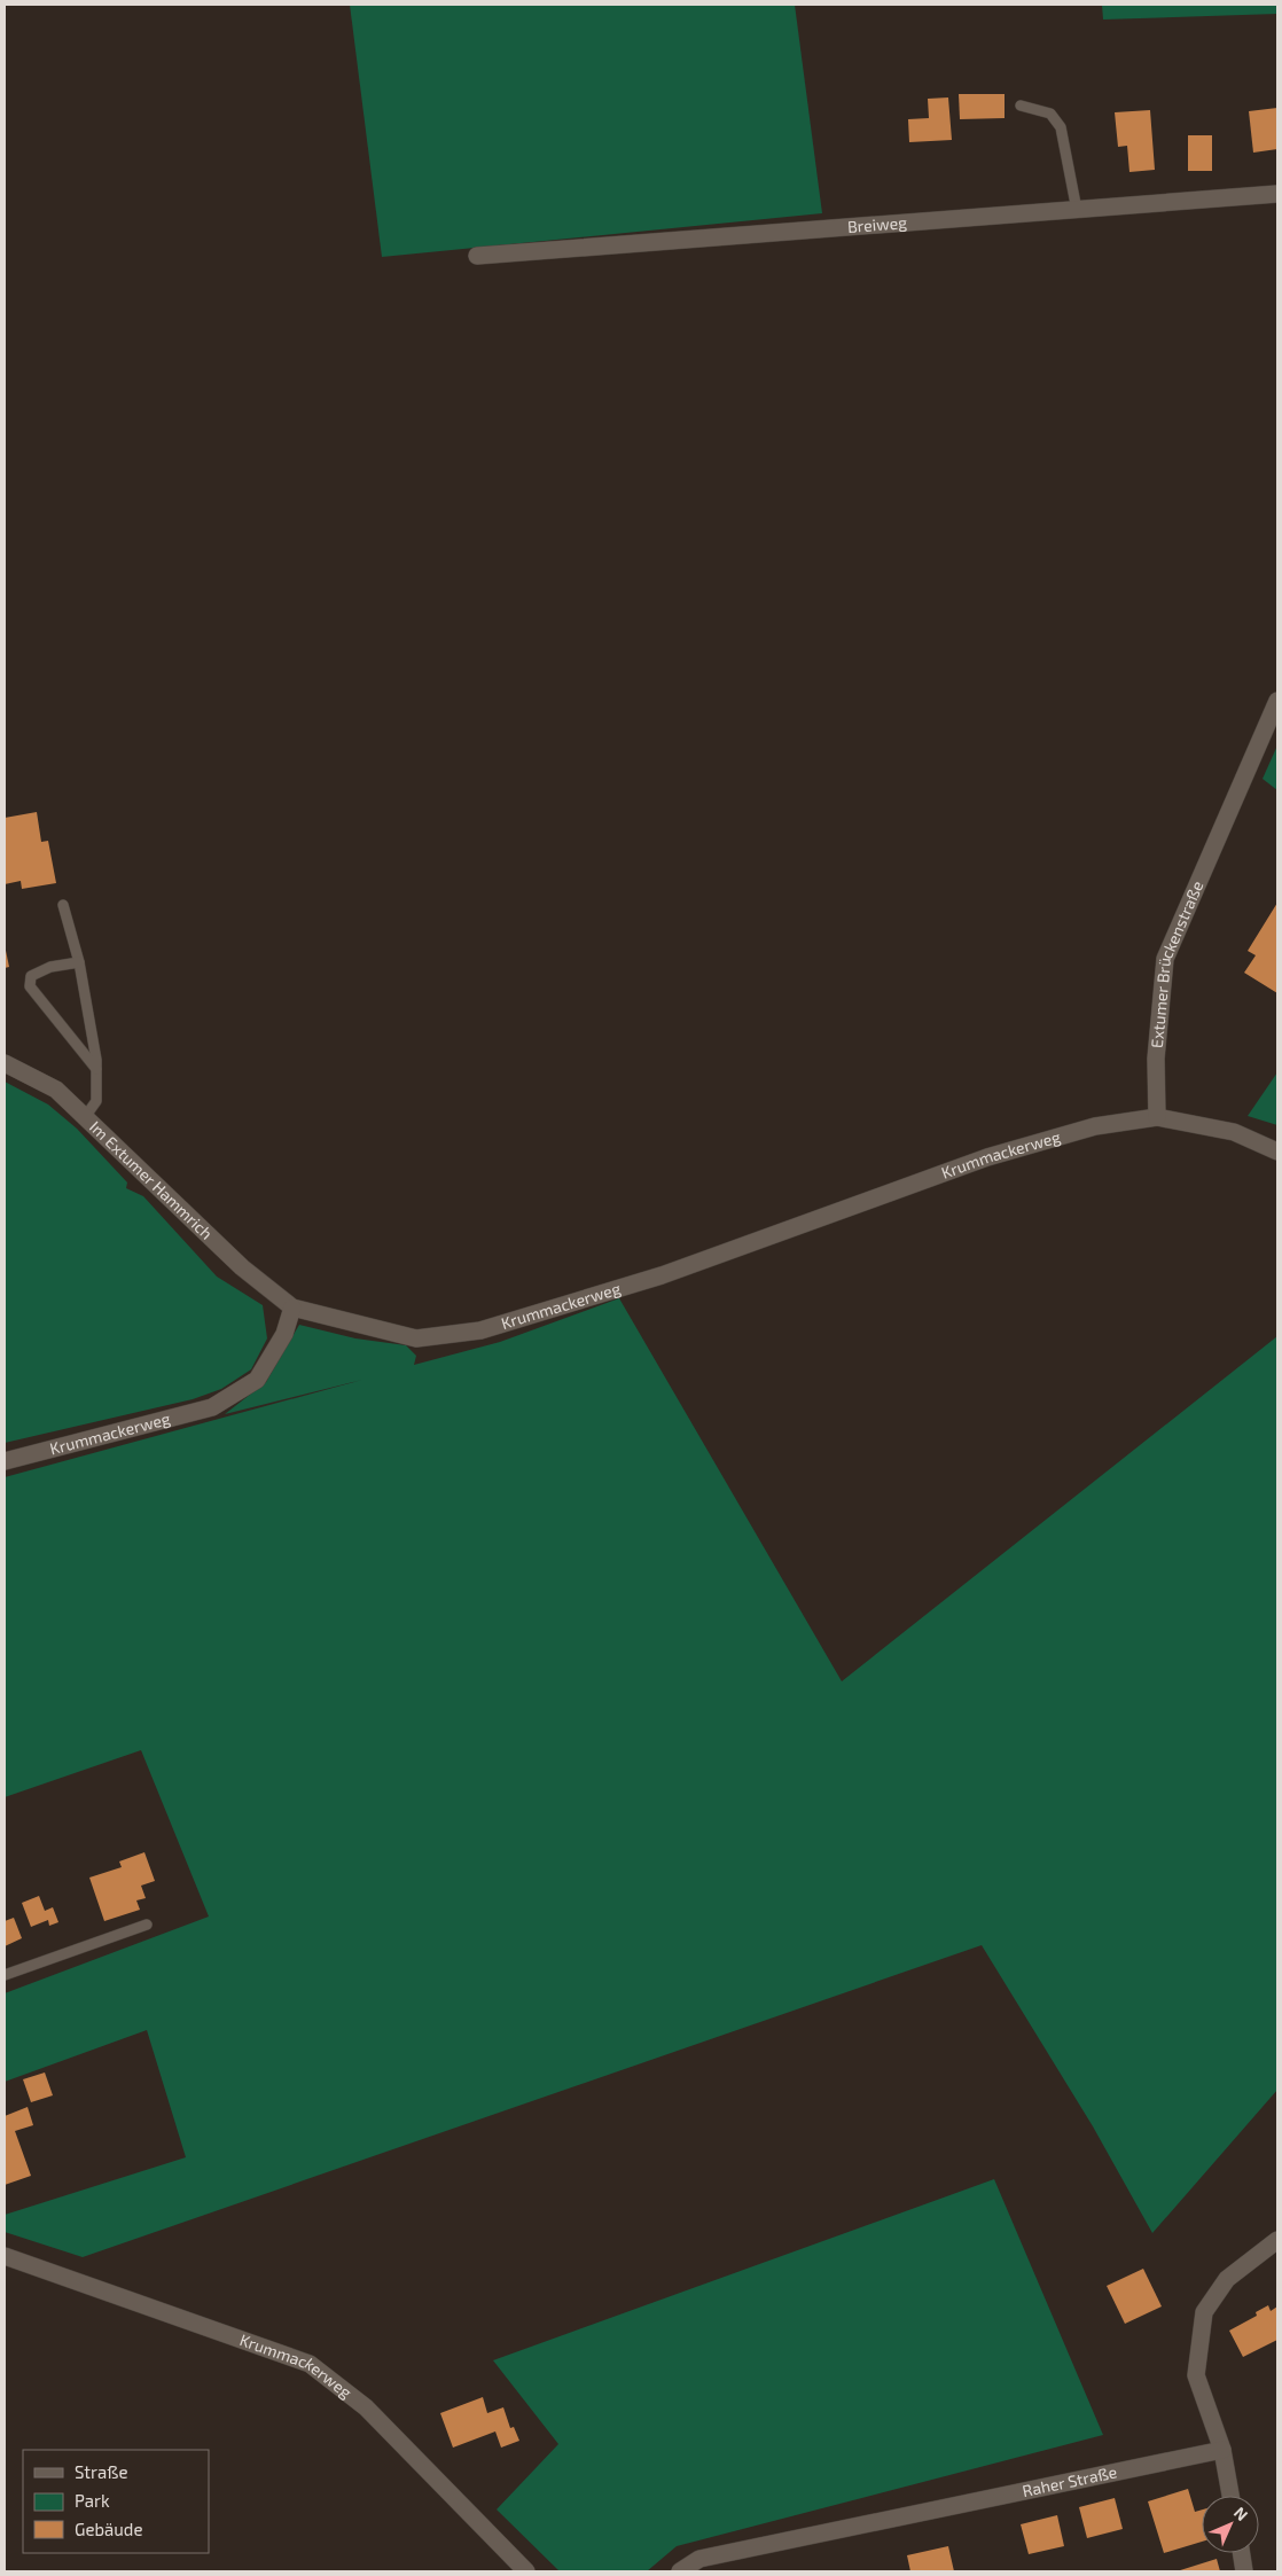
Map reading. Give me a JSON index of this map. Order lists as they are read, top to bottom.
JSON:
{
  "streets": {
    "street": [
      "Breiweg",
      "Extumer Brückenstraße",
      "Krummackerweg",
      "Im Extumer Hammrich",
      "Raher Straße"
    ]
  },
  "crossings": [
    ["Extumer Brückenstraße", "Krummackerweg"],
    ["Krummackerweg", "Im Extumer Hammrich"]
  ],
  "legend": ["Straße", "Park", "Gebäude"],
  "north": "top right"
}
